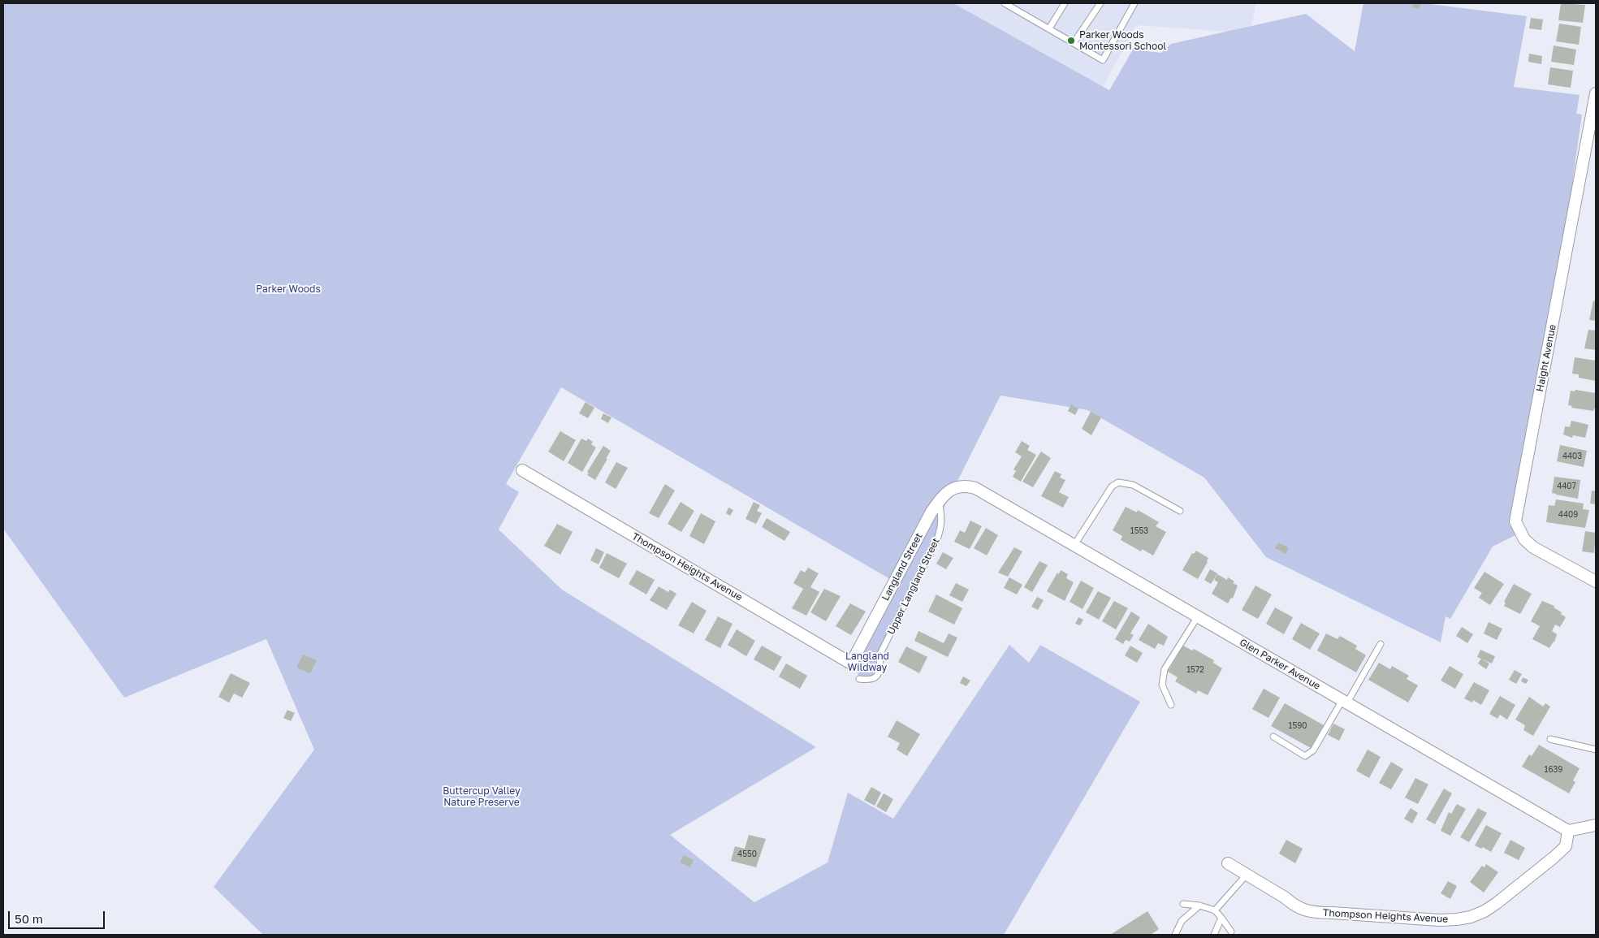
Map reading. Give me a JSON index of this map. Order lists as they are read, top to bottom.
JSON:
{
  "streets": {
    "street": [
      "Haight Avenue",
      "Thompson Heights Avenue",
      "Langland Street",
      "Glen Parker Avenue"
    ],
    "lane": ["Upper Langland Street"]
  },
  "crossings": [
    ["Thompson Heights Avenue", "Langland Street"],
    ["Thompson Heights Avenue", "Glen Parker Avenue"],
    ["Langland Street", "Upper Langland Street"],
    ["Langland Street", "Glen Parker Avenue"]
  ],
  "parks": ["Parker Woods", "Langland Wildway", "Buttercup Valley Nature Preserve"],
  "places": ["Parker Woods Montessori School"],
  "house_numbers": [
    "4403",
    "4407",
    "4409",
    "1553",
    "1572",
    "1590",
    "1639",
    "4550"
  ],
  "scale_bar": "50 m"
}
